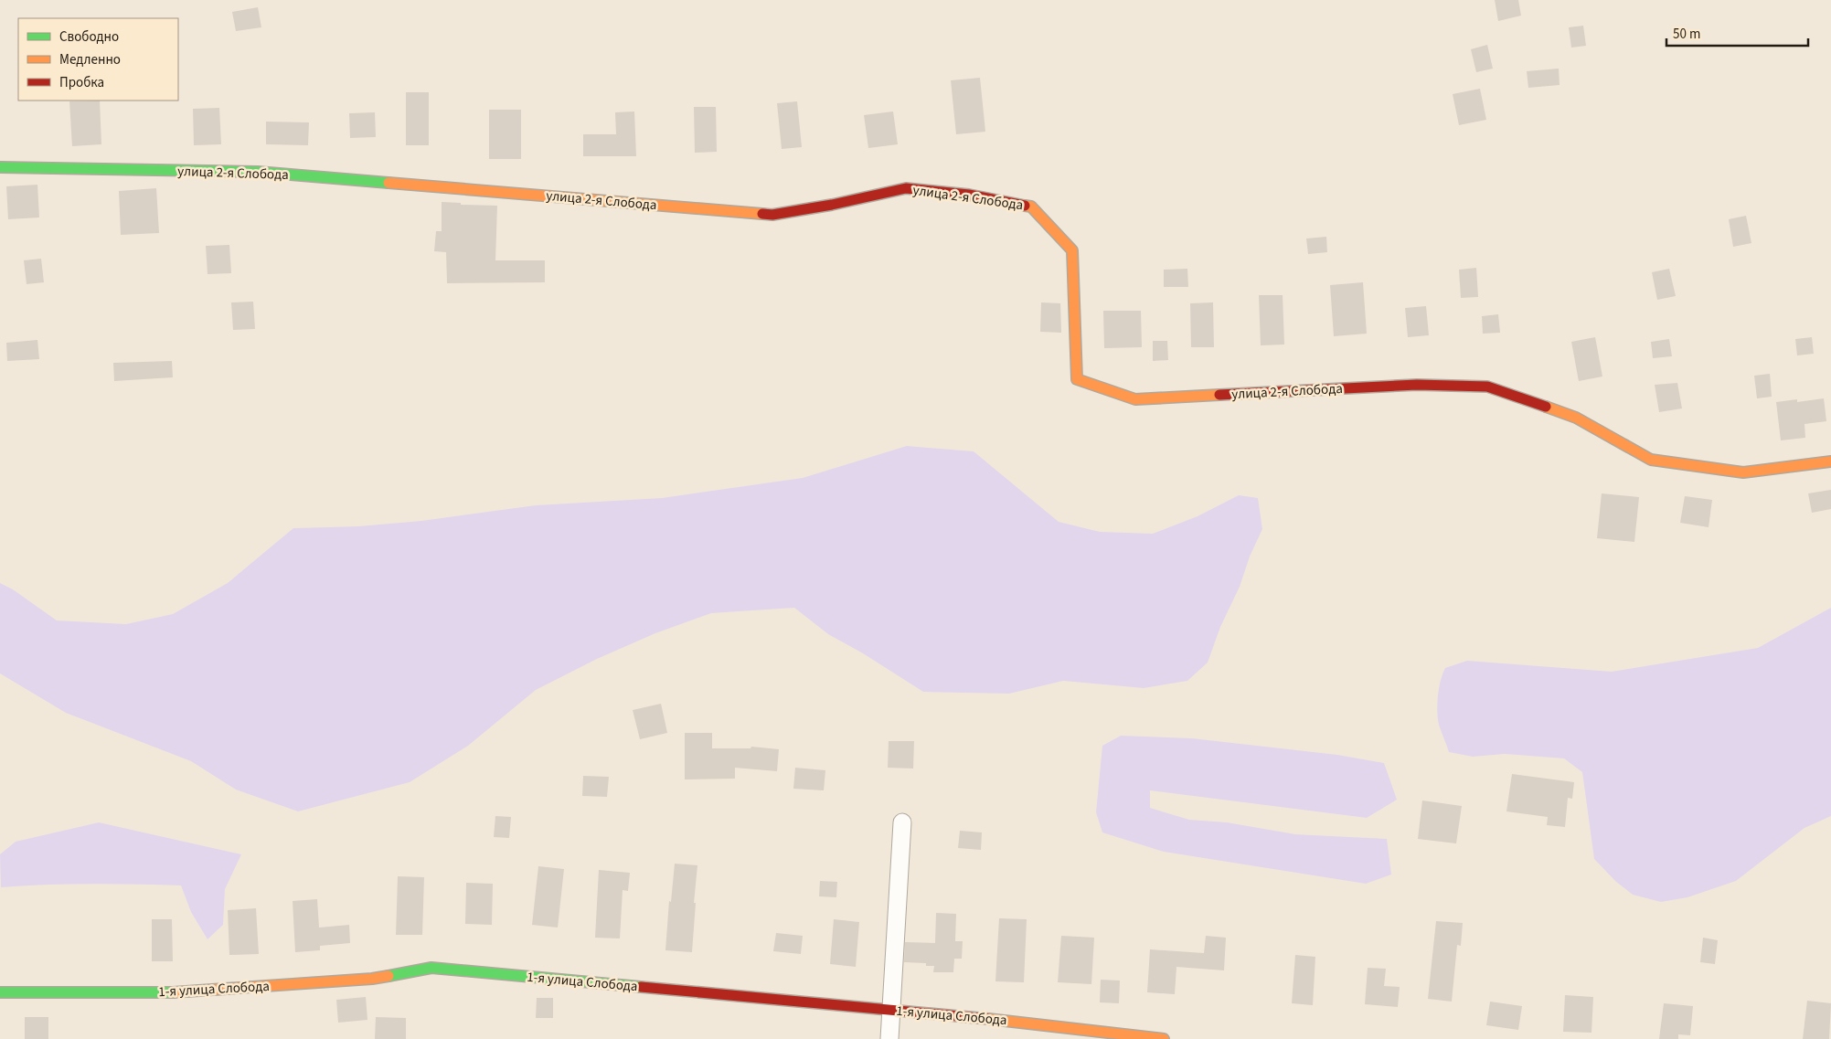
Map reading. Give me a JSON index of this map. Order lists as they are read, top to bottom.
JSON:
{
  "streets": {
    "street": ["улица 2-я Слобода", "1-я улица Слобода"]
  },
  "legend": ["Свободно", "Медленно", "Пробка"],
  "scale_bar": "50 m"
}
